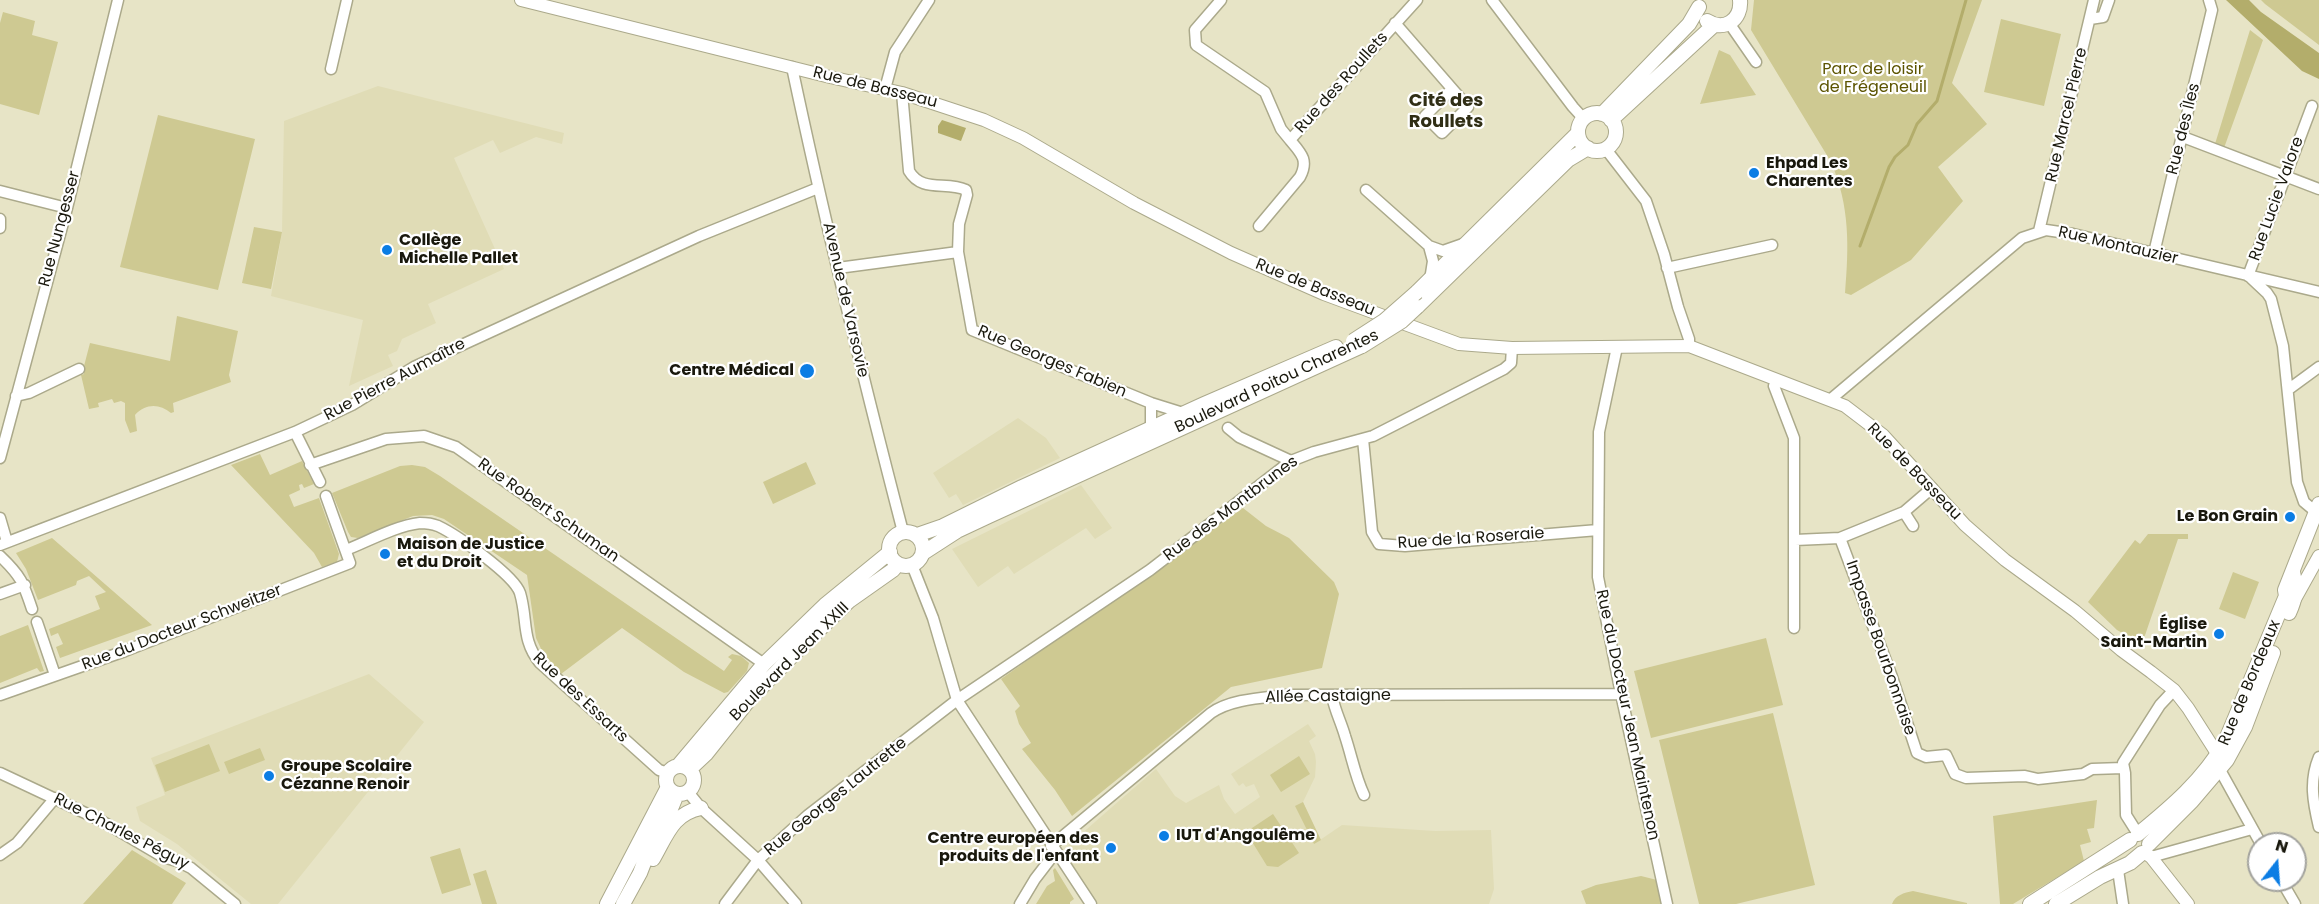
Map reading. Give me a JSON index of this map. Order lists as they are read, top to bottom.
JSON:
{
  "streets": {
    "main road": ["Boulevard Poitou Charentes", "Boulevard Jean XXIII", "Rue de Bordeaux"],
    "street": [
      "Rue des Roullets",
      "Rue de Basseau",
      "Rue Marcel Pierre",
      "Rue des Îles",
      "Rue Lucie Valore",
      "Rue Nungesser",
      "Rue Montauzier",
      "Avenue de Varsovie",
      "Rue Georges Fabien",
      "Rue Pierre Aumaître",
      "Rue des Montbrunes",
      "Rue Robert Schuman",
      "Rue de la Roseraie",
      "Rue du Docteur Schweitzer",
      "Impasse Bourbonnaise",
      "Allée Castaigne",
      "Rue des Essarts",
      "Rue du Docteur Jean Maintenon",
      "Rue Georges Lautrette",
      "Rue Charles Péguy"
    ]
  },
  "crossings": [
    ["Rue de Basseau", "Rue Montauzier"],
    ["Rue de Basseau", "Avenue de Varsovie"],
    ["Rue de Basseau", "Rue des Montbrunes"],
    ["Rue de Basseau", "Rue de Bordeaux"],
    ["Rue de Basseau", "Rue du Docteur Jean Maintenon"],
    ["Rue Marcel Pierre", "Rue Montauzier"],
    ["Rue des Îles", "Rue Montauzier"],
    ["Rue Lucie Valore", "Rue Montauzier"],
    ["Avenue de Varsovie", "Rue Pierre Aumaître"],
    ["Avenue de Varsovie", "Boulevard Poitou Charentes"],
    ["Avenue de Varsovie", "Boulevard Jean XXIII"],
    ["Rue Georges Fabien", "Boulevard Poitou Charentes"],
    ["Boulevard Poitou Charentes", "Boulevard Jean XXIII"],
    ["Rue des Montbrunes", "Rue de la Roseraie"],
    ["Rue des Montbrunes", "Rue Georges Lautrette"],
    ["Rue Robert Schuman", "Boulevard Jean XXIII"],
    ["Rue de la Roseraie", "Rue du Docteur Jean Maintenon"],
    ["Rue du Docteur Schweitzer", "Rue des Essarts"],
    ["Boulevard Jean XXIII", "Rue des Essarts"],
    ["Allée Castaigne", "Rue du Docteur Jean Maintenon"]
  ],
  "districts": ["Cité des Roullets"],
  "parks": ["Parc de loisir de Frégeneuil"],
  "places": [
    "Ehpad Les Charentes",
    "Collège Michelle Pallet",
    "Centre Médical",
    "Le Bon Grain",
    "Maison de Justice et du Droit",
    "Église Saint-Martin",
    "Groupe Scolaire Cézanne Renoir",
    "IUT d'Angoulême",
    "Centre européen des produits de l'enfant"
  ],
  "north": "top"
}
